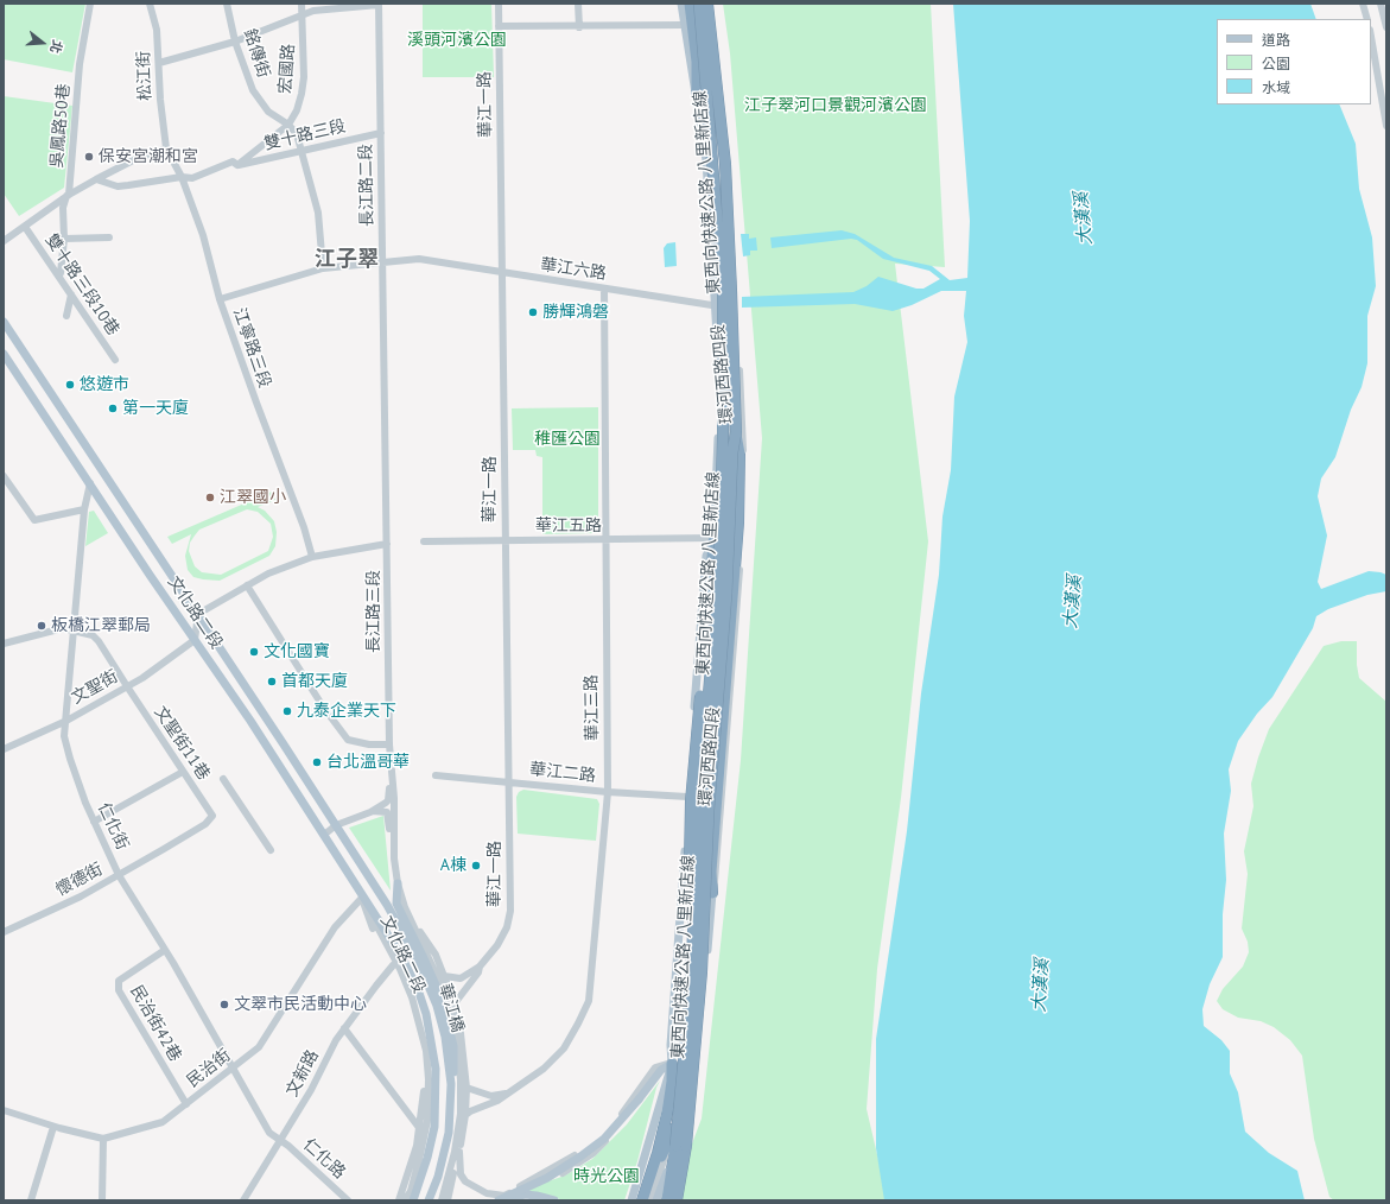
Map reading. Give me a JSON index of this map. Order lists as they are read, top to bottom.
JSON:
{
  "streets": {
    "highway": ["東西向快速公路 八里新店線"],
    "main road": ["環河西路四段", "文化路二段", "華江橋"],
    "street": [
      "銘傳街",
      "宏國路",
      "松江街",
      "華江一路",
      "吳鳳路50巷",
      "雙十路三段",
      "長江路二段",
      "華江六路",
      "雙十路三段10巷",
      "江寧路三段",
      "華江五路",
      "長江路三段",
      "文聖街",
      "華江三路",
      "文聖街11巷",
      "華江二路",
      "仁化街",
      "懷德街",
      "民治街42巷",
      "民治街",
      "文新路",
      "仁化路"
    ]
  },
  "crossings": [
    ["銘傳街", "宏國路"],
    ["宏國路", "雙十路三段"],
    ["松江街", "江寧路三段"],
    ["華江一路", "華江六路"],
    ["華江一路", "華江五路"],
    ["華江一路", "文化路二段"],
    ["華江一路", "華江二路"],
    ["吳鳳路50巷", "雙十路三段10巷"],
    ["雙十路三段", "長江路二段"],
    ["雙十路三段", "江寧路三段"],
    ["長江路二段", "華江六路"],
    ["長江路二段", "長江路三段"],
    ["東西向快速公路 八里新店線", "環河西路四段"],
    ["華江六路", "江寧路三段"],
    ["華江六路", "環河西路四段"],
    ["華江六路", "華江三路"],
    ["環河西路四段", "華江五路"],
    ["環河西路四段", "華江二路"],
    ["華江五路", "華江三路"],
    ["長江路三段", "文化路二段"],
    ["文化路二段", "文聖街"],
    ["文化路二段", "華江三路"],
    ["文化路二段", "仁化街"],
    ["文化路二段", "華江橋"],
    ["文化路二段", "民治街"],
    ["文化路二段", "文新路"],
    ["文聖街", "文聖街11巷"],
    ["文聖街", "仁化街"],
    ["華江三路", "華江二路"],
    ["文聖街11巷", "仁化街"],
    ["文聖街11巷", "懷德街"],
    ["仁化街", "懷德街"],
    ["仁化街", "民治街42巷"],
    ["仁化街", "民治街"],
    ["仁化街", "文新路"],
    ["仁化街", "仁化路"],
    ["民治街42巷", "民治街"],
    ["文新路", "仁化路"]
  ],
  "districts": ["江子翠"],
  "water": ["大漢溪"],
  "parks": [
    "溪頭河濱公園",
    "江子翠河口景觀河濱公園",
    "稚匯公園",
    "時光公園"
  ],
  "places": [
    "保安宮潮和宮",
    "勝輝鴻磐",
    "悠遊市",
    "第一天廈",
    "江翠國小",
    "板橋江翠郵局",
    "文化國寶",
    "首都天廈",
    "九泰企業天下",
    "台北溫哥華",
    "A棟",
    "文翠市民活動中心"
  ],
  "legend": ["道路", "公園", "水域"],
  "north": "right"
}
